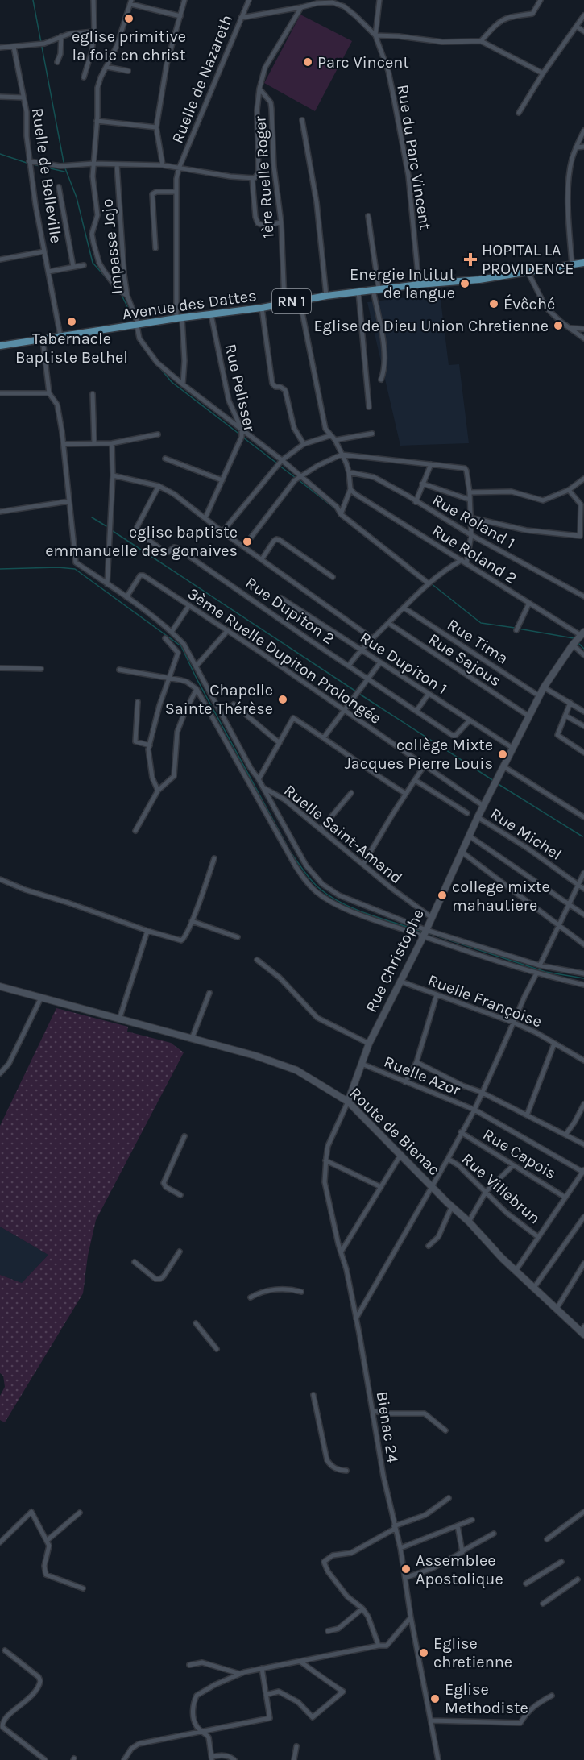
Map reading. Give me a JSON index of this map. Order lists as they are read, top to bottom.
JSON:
{
  "streets": {
    "main road": [
      "RN 1",
      "Avenue des Dattes",
      "Rue Christophe",
      "Route de Bienac"
    ],
    "street": [
      "Ruelle de Nazareth",
      "Rue du Parc Vincent",
      "Ruelle de Belleville",
      "1ère Ruelle Roger",
      "Impasse Jojo",
      "Rue Pelisser",
      "Rue Roland 1",
      "Rue Roland 2",
      "Rue Dupiton 2",
      "Rue Tima",
      "3ème Ruelle Dupiton Prolongée",
      "Rue Sajous",
      "Rue Dupiton 1",
      "Ruelle Saint-Amand",
      "Rue Michel",
      "Ruelle Françoise",
      "Ruelle Azor",
      "Rue Capois",
      "Rue Villebrun",
      "Bienac 24"
    ]
  },
  "crossings": [
    ["Ruelle de Nazareth", "Impasse Jojo"],
    ["Ruelle de Nazareth", "Avenue des Dattes"],
    ["Rue du Parc Vincent", "Avenue des Dattes"],
    ["Ruelle de Belleville", "Avenue des Dattes"],
    ["1ère Ruelle Roger", "Avenue des Dattes"],
    ["Impasse Jojo", "Avenue des Dattes"],
    ["Impasse Jojo", "Rue Pelisser"],
    ["Avenue des Dattes", "Rue Pelisser"],
    ["Rue Roland 2", "Rue Christophe"],
    ["Rue Dupiton 2", "Rue Dupiton 1"],
    ["Rue Tima", "Rue Christophe"],
    ["3ème Ruelle Dupiton Prolongée", "Rue Christophe"],
    ["Rue Sajous", "Rue Christophe"],
    ["Rue Dupiton 1", "Rue Christophe"],
    ["Ruelle Saint-Amand", "Rue Christophe"],
    ["Rue Michel", "Rue Christophe"],
    ["Rue Christophe", "Ruelle Françoise"],
    ["Rue Christophe", "Ruelle Azor"],
    ["Rue Christophe", "Route de Bienac"],
    ["Rue Christophe", "Bienac 24"],
    ["Route de Bienac", "Bienac 24"]
  ],
  "places": {
    "other": [
      "eglise primitive la foie en christ",
      "Parc Vincent",
      "Energie Intitut de langue",
      "Évêché",
      "Tabernacle Baptiste Bethel",
      "Eglise de Dieu Union Chretienne",
      "eglise baptiste emmanuelle des gonaives",
      "Chapelle Sainte Thérèse",
      "collège Mixte Jacques Pierre Louis",
      "college mixte mahautiere",
      "Assemblee Apostolique",
      "Eglise chretienne",
      "Eglise Methodiste"
    ],
    "health": ["HOPITAL LA PROVIDENCE"]
  }
}
